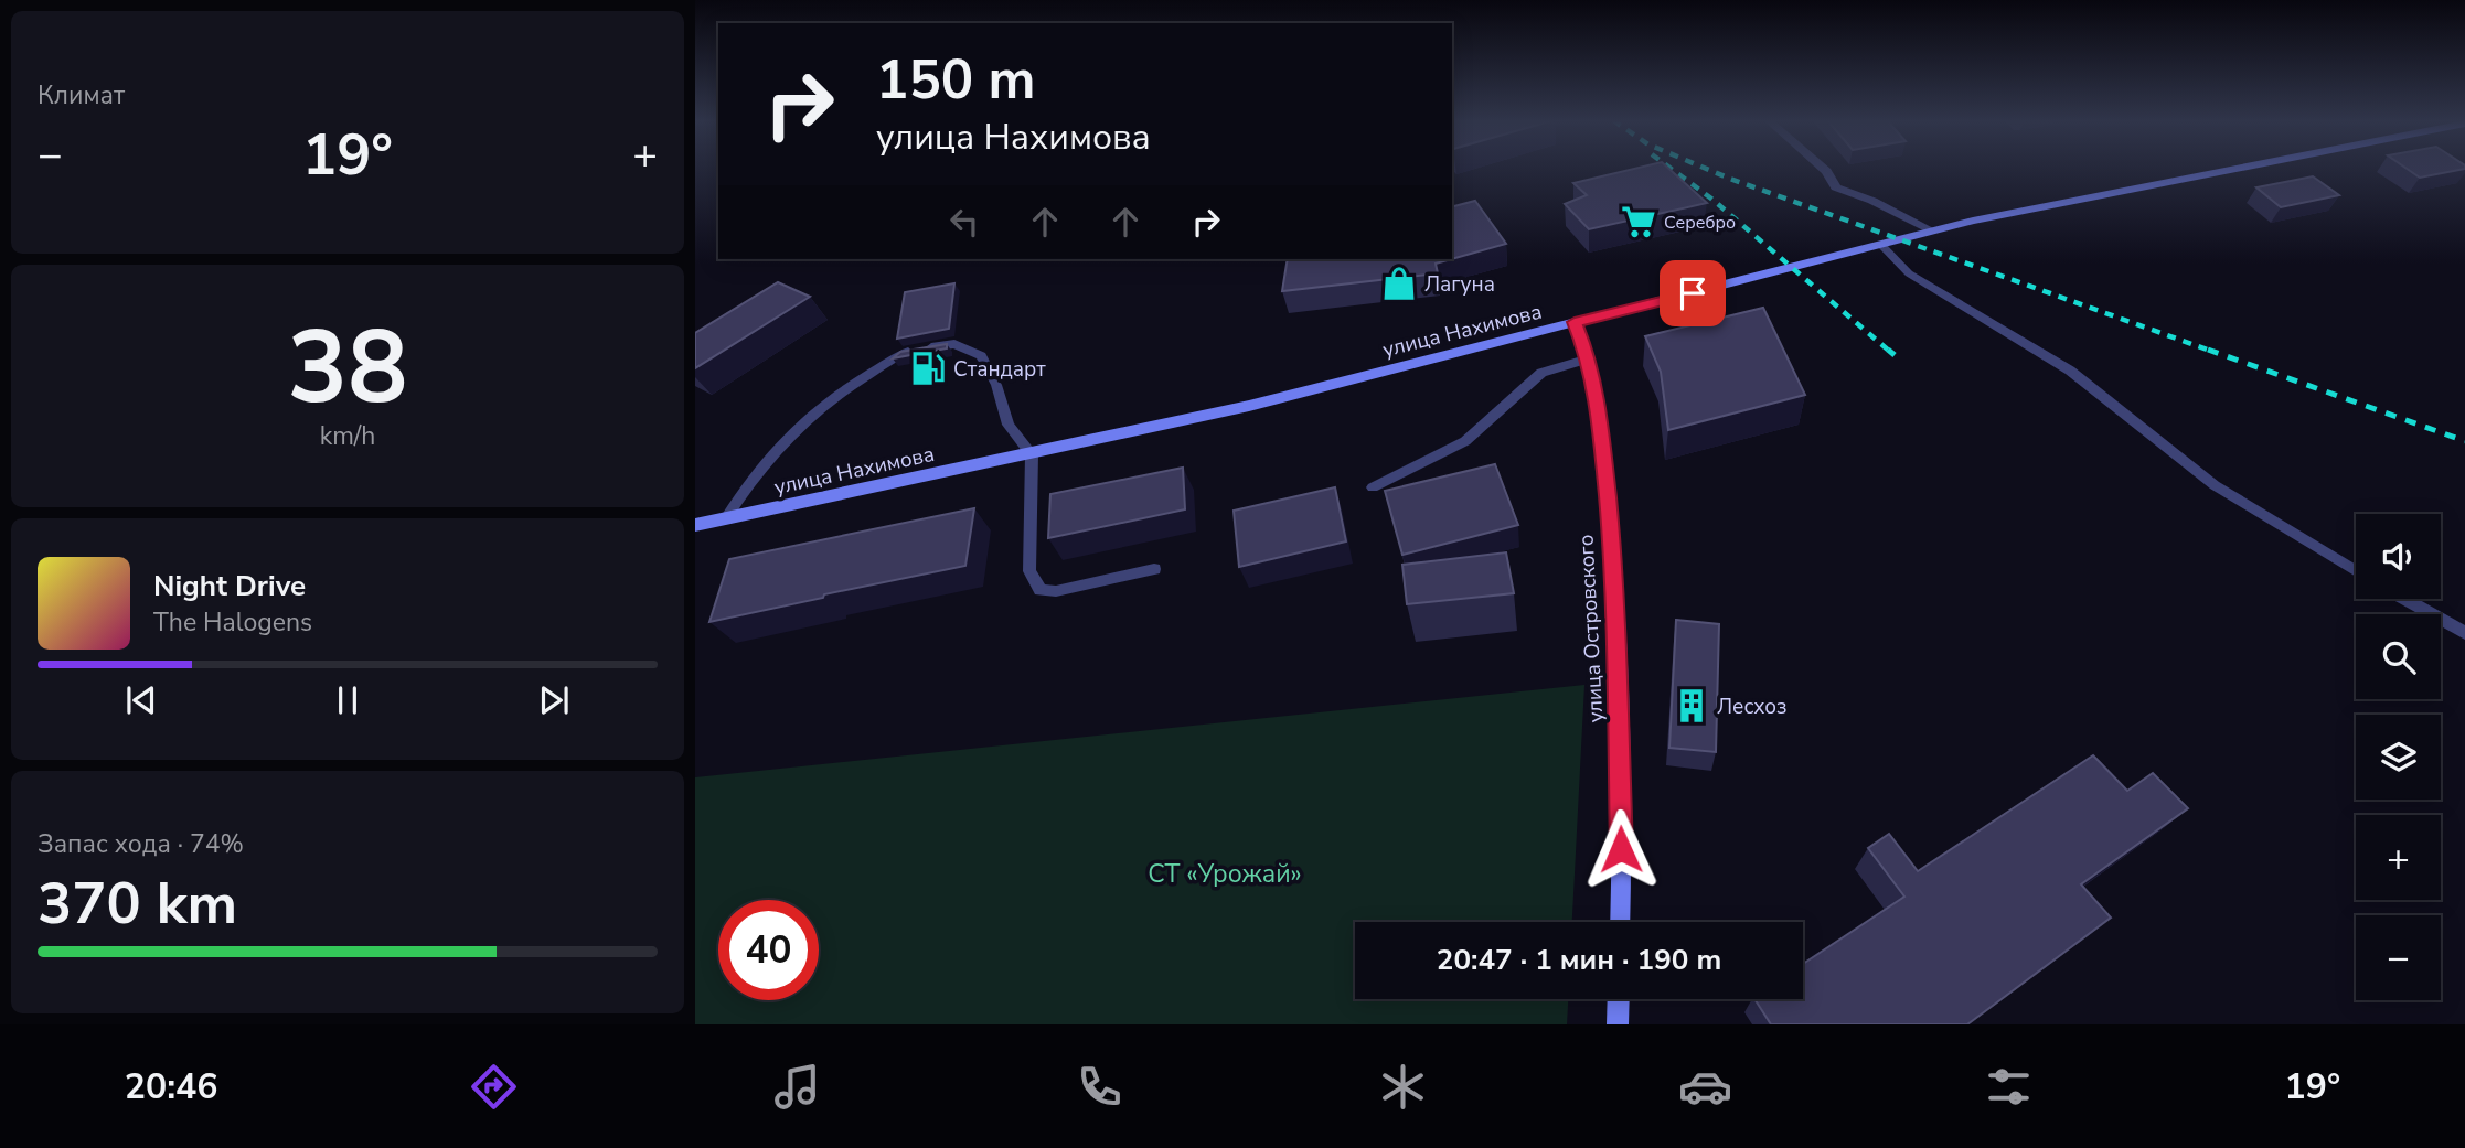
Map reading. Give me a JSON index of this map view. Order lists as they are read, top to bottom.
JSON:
{
  "streets": {
    "main road": ["улица Нахимова", "улица Островского"]
  },
  "crossings": [
    ["улица Нахимова", "улица Островского"]
  ],
  "parks": ["СТ «Урожай»"],
  "places": {
    "supermarket": ["Серебро"],
    "shop": ["Лагуна"],
    "fuel station": ["Стандарт"],
    "building": ["Лесхоз"]
  },
  "page": {
    "tile": [
      "Климат",
      ["38", "km/h"],
      ["Запас хода · 74%", "370 km"]
    ],
    "turn": ["150 m", "улица Нахимова"],
    "heat": ["−", "19°", "+"],
    "map_buttons": ["+", "−"],
    "song": ["Night Drive", "The Halogens"],
    "limit": "40",
    "trip": "20:47 · 1 мин · 190 m",
    "tabs": ["20:46", "19°"]
  }
}
